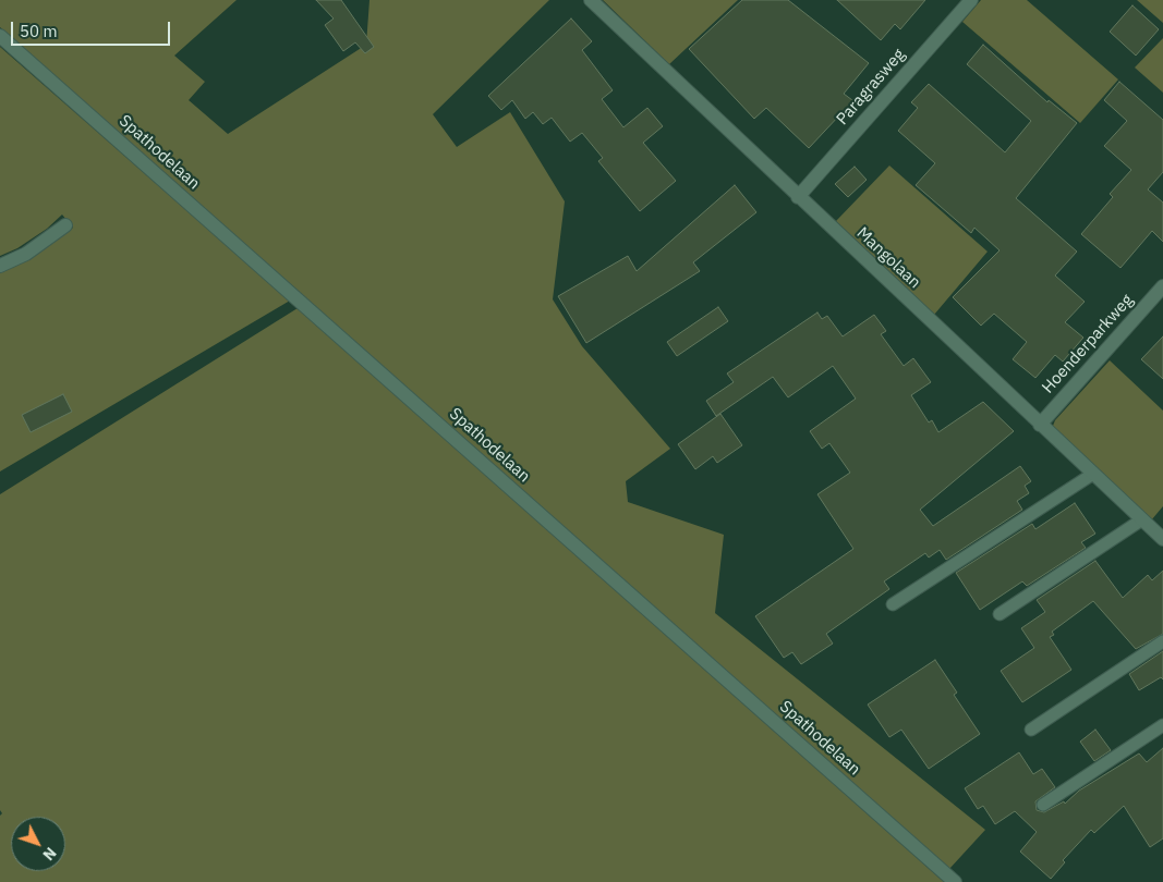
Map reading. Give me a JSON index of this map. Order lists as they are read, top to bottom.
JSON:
{
  "streets": {
    "street": [
      "Paragrasweg",
      "Spathodelaan",
      "Mangolaan",
      "Hoenderparkweg"
    ]
  },
  "crossings": [
    ["Paragrasweg", "Mangolaan"],
    ["Mangolaan", "Hoenderparkweg"]
  ],
  "scale_bar": "50 m",
  "north": "bottom right"
}
